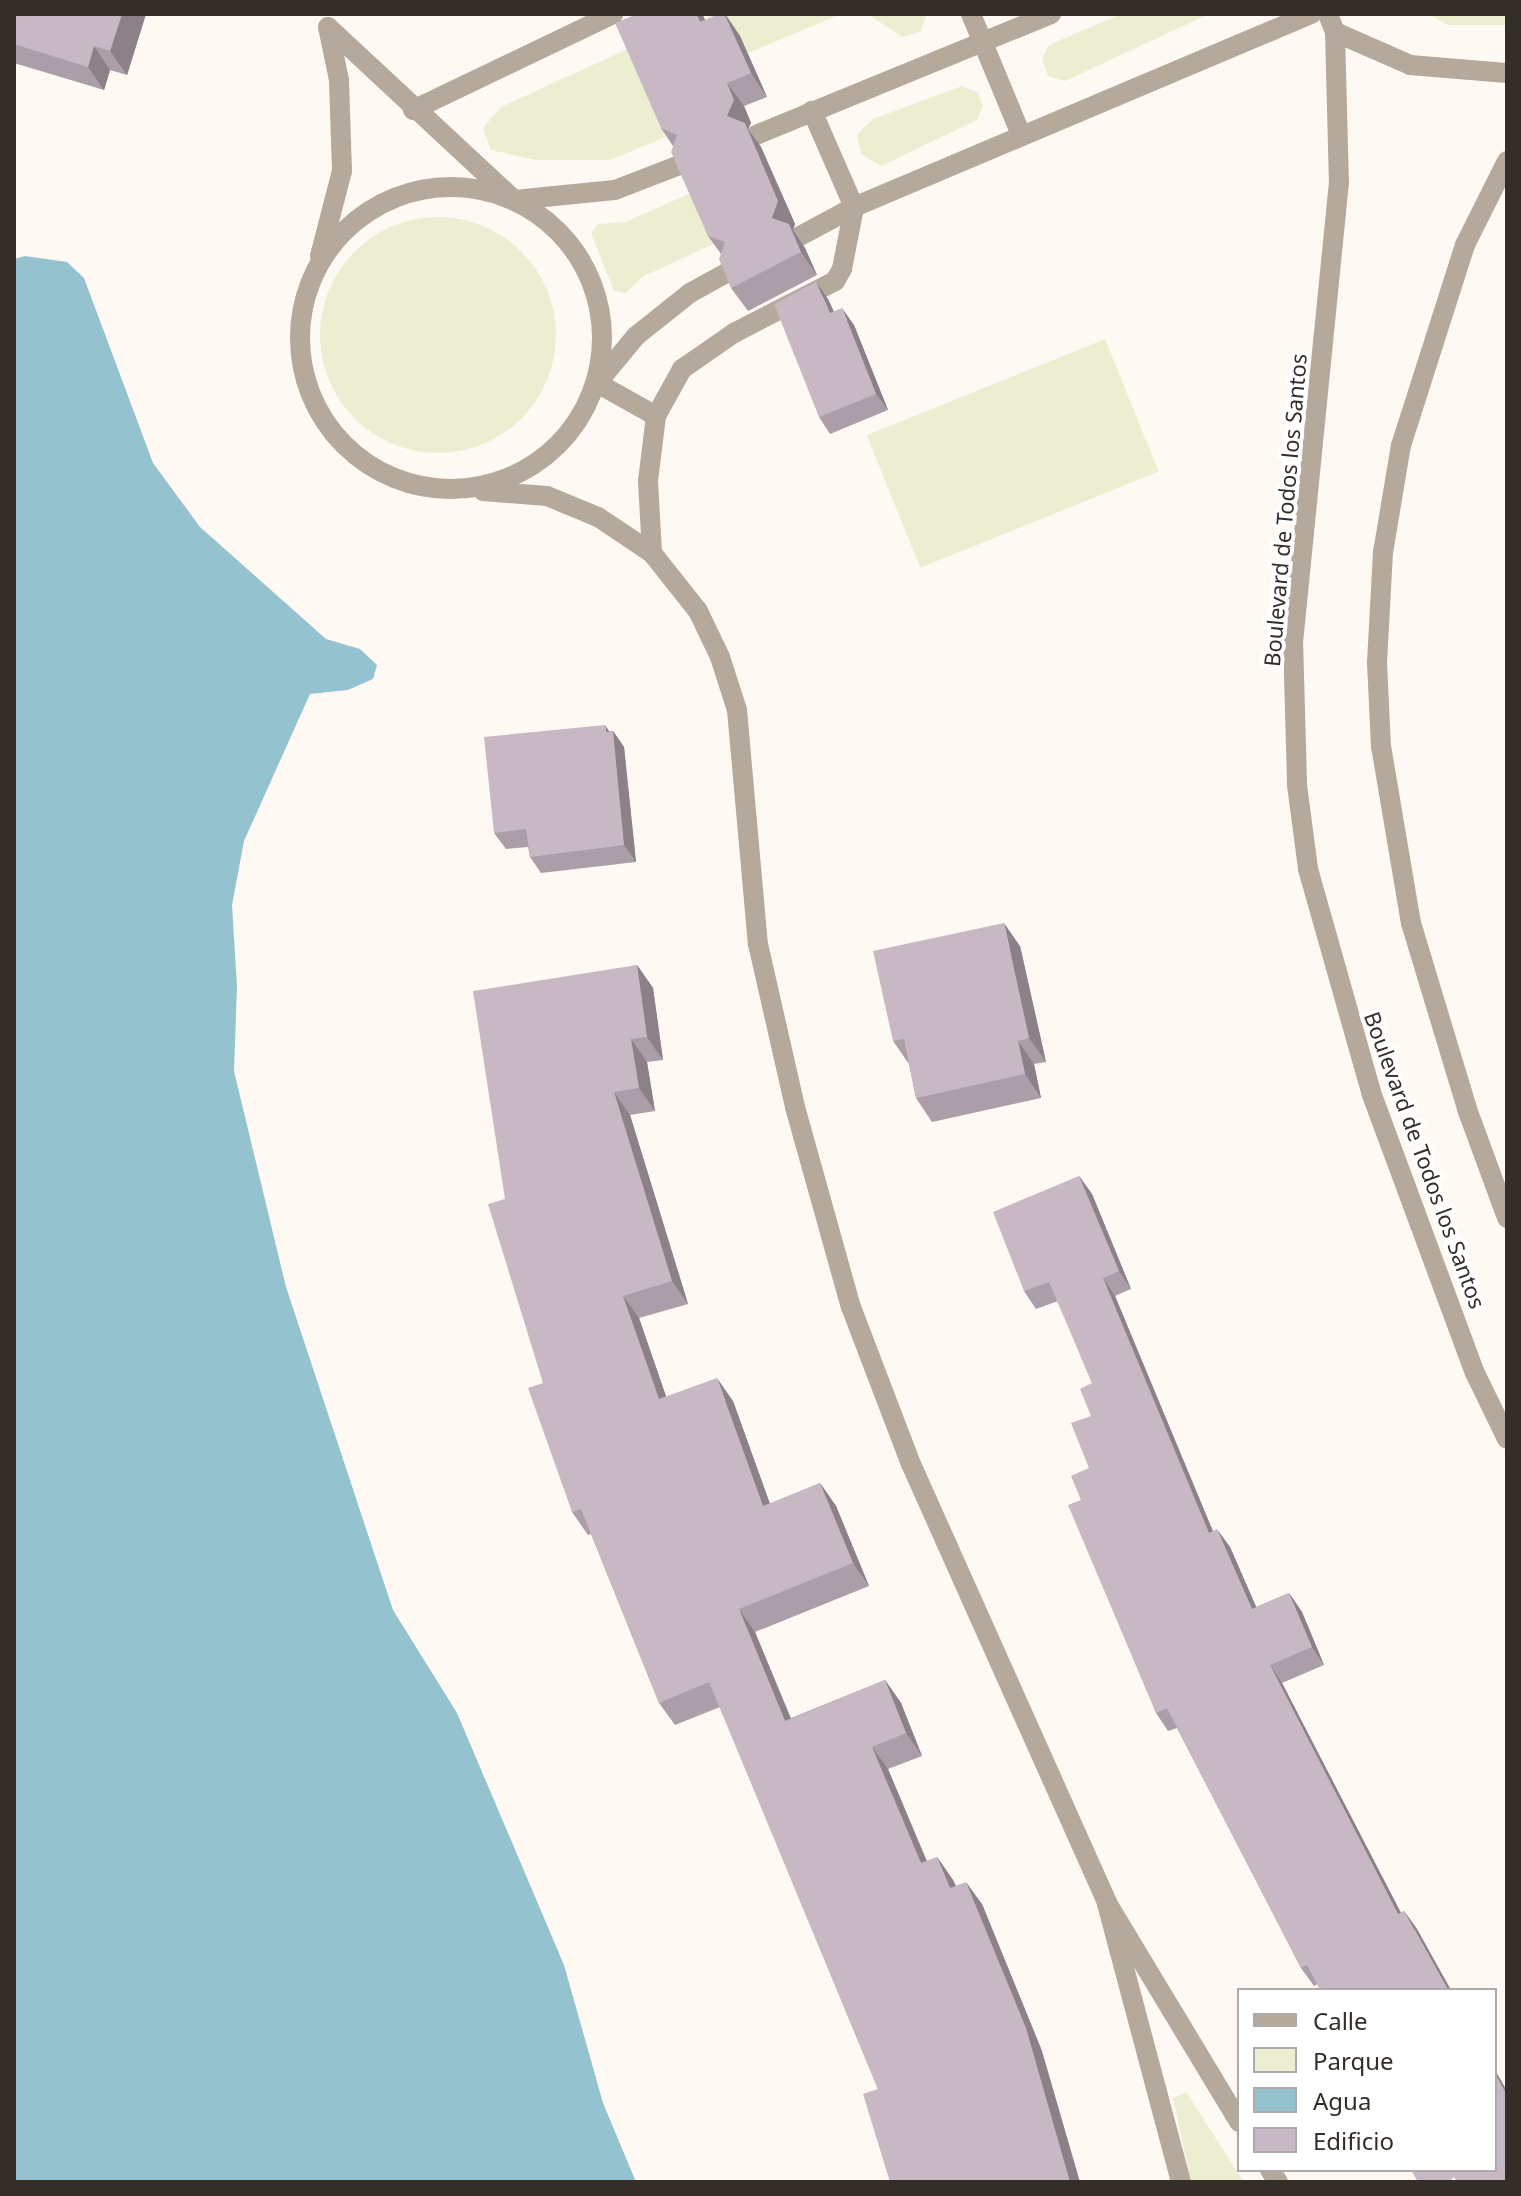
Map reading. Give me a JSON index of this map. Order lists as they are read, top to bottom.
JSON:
{
  "streets": {
    "street": ["Boulevard de Todos los Santos"]
  },
  "legend": [
    "Calle",
    "Parque",
    "Agua",
    "Edificio"
  ]
}
